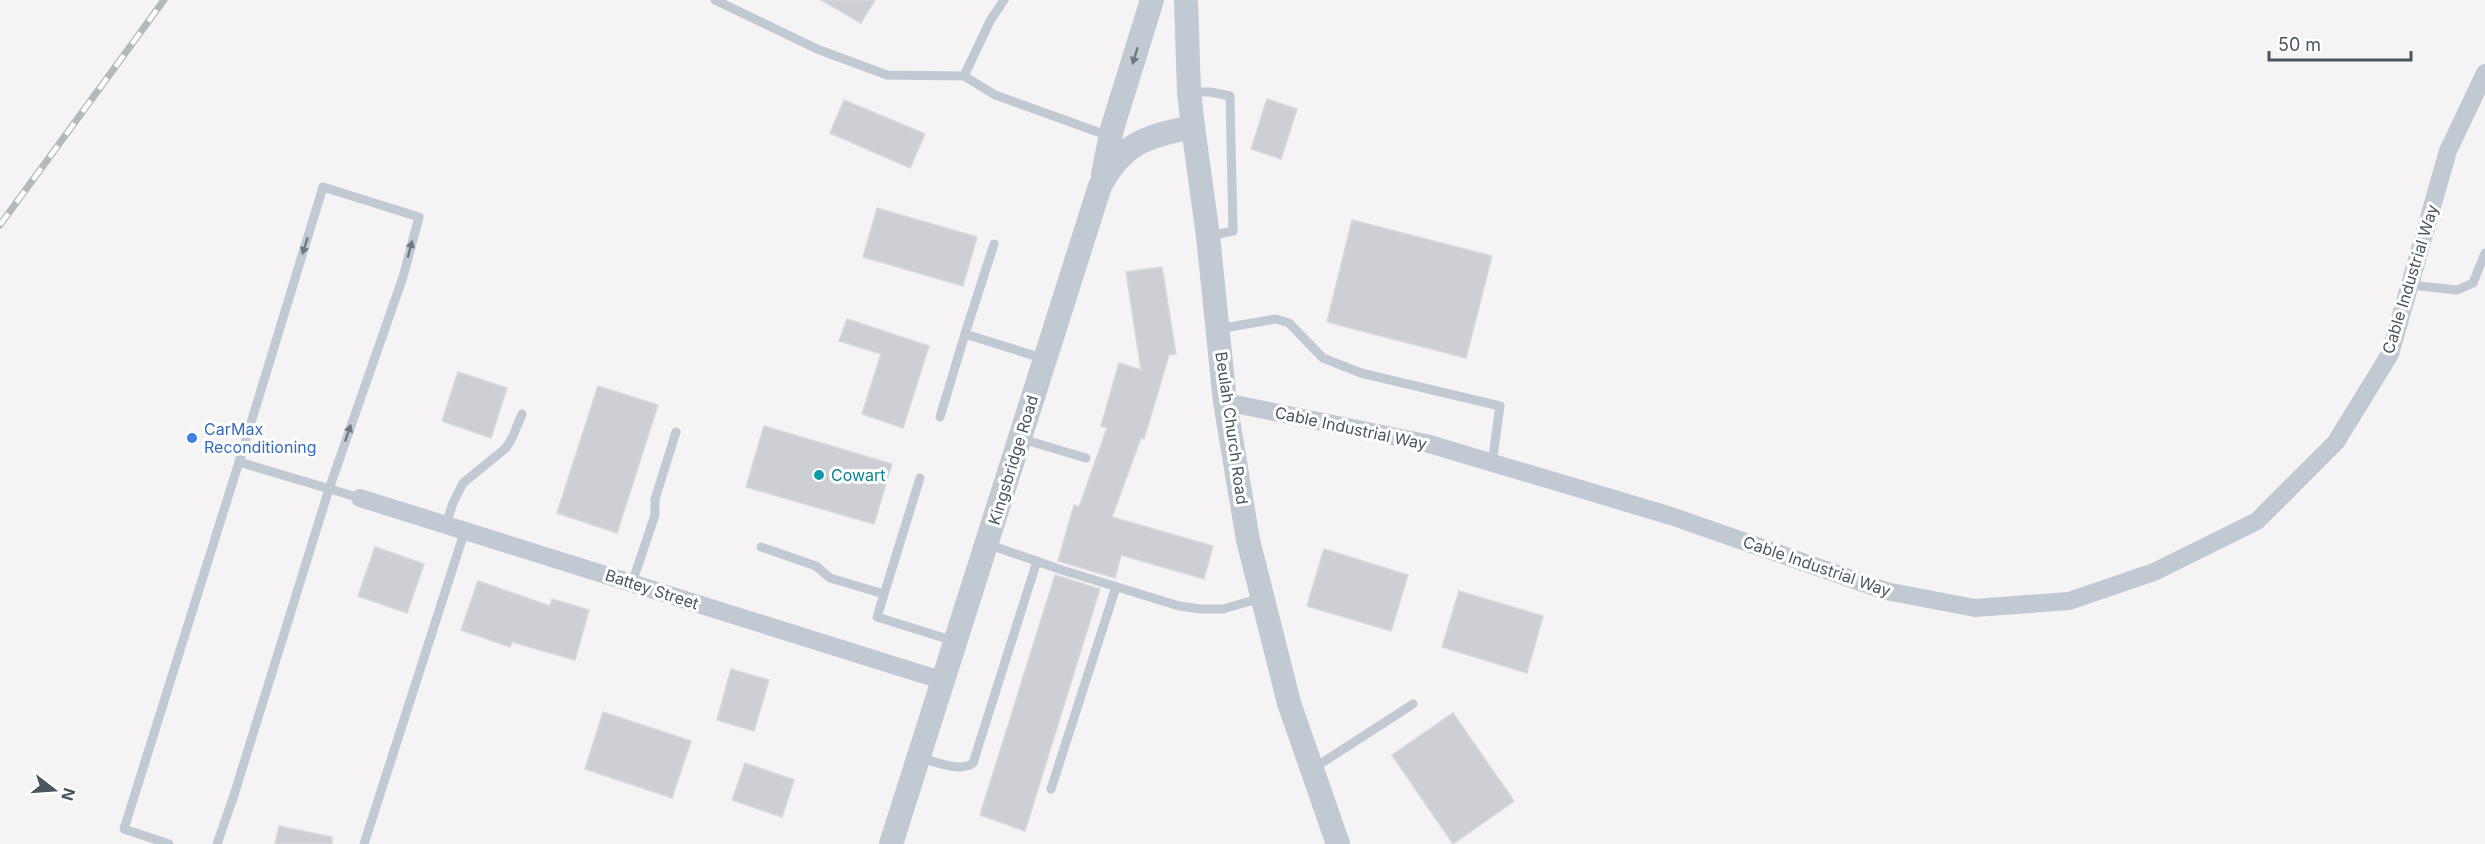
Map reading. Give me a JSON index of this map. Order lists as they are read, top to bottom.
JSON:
{
  "streets": {
    "street": [
      "Cable Industrial Way",
      "Beulah Church Road",
      "Kingsbridge Road",
      "Battey Street"
    ]
  },
  "crossings": [
    ["Cable Industrial Way", "Beulah Church Road"],
    ["Beulah Church Road", "Kingsbridge Road"],
    ["Kingsbridge Road", "Battey Street"]
  ],
  "places": ["CarMax Reconditioning", "Cowart"],
  "scale_bar": "50 m",
  "north": "right"
}
